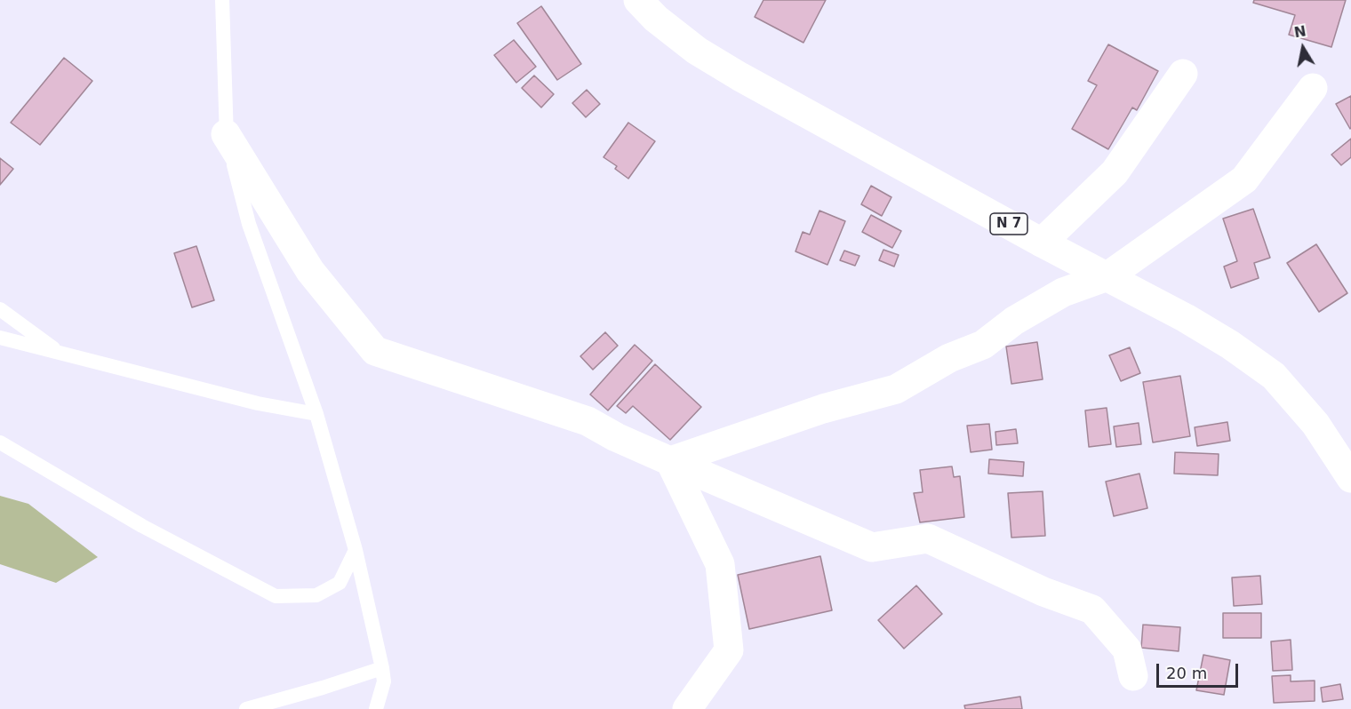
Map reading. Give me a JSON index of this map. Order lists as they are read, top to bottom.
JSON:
{
  "streets": {
    "street": ["N 7"]
  },
  "scale_bar": "20 m",
  "north": "top"
}
